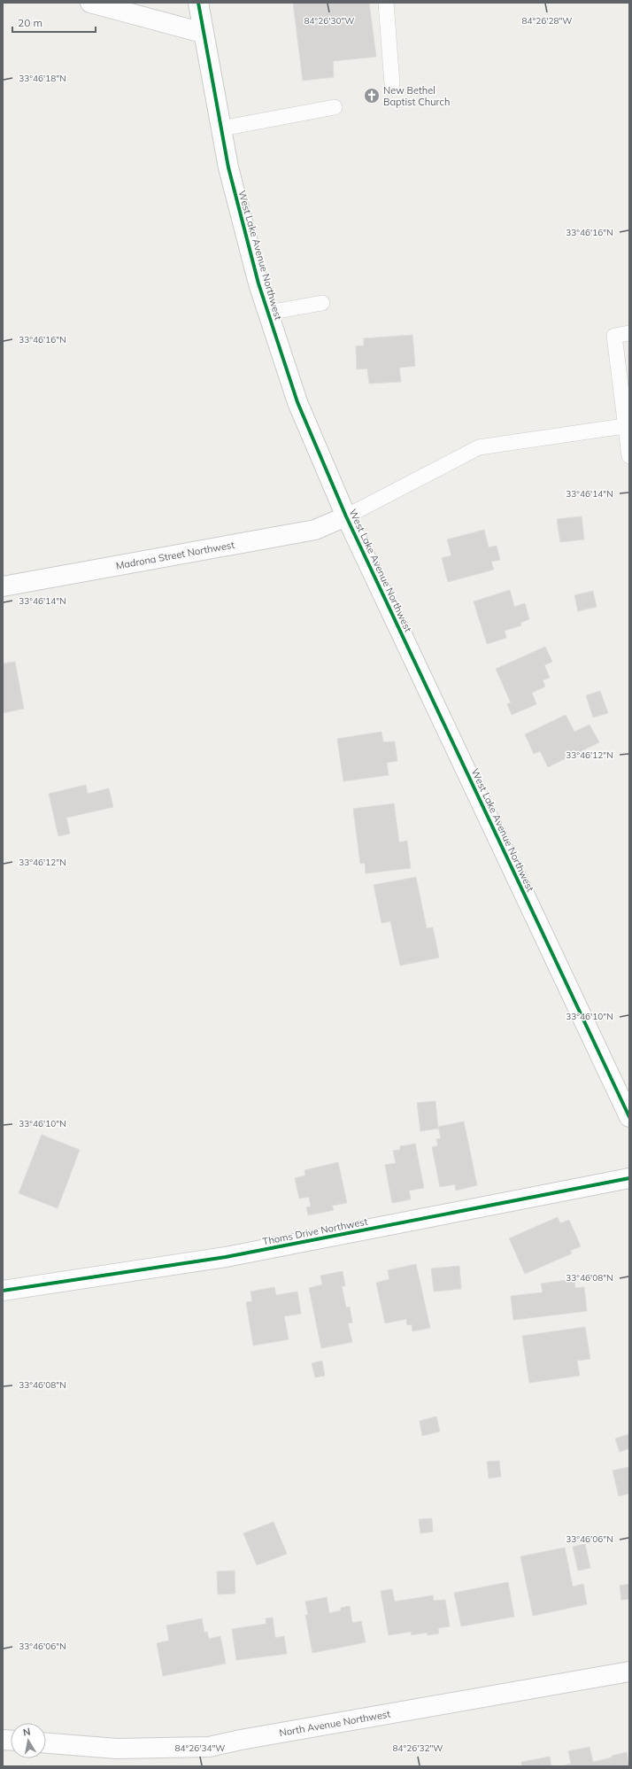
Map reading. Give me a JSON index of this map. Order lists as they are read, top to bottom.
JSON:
{
  "streets": {
    "street": [
      "West Lake Avenue Northwest",
      "Madrona Street Northwest",
      "Thoms Drive Northwest",
      "North Avenue Northwest"
    ]
  },
  "crossings": [
    ["West Lake Avenue Northwest", "Madrona Street Northwest"]
  ],
  "places": {
    "church": ["New Bethel Baptist Church"]
  },
  "scale_bar": "20 m",
  "north": "top",
  "coordinates": [
    "84°26'30\"W",
    "84°26'28\"W",
    "33°46'18\"N",
    "33°46'16\"N",
    "33°46'14\"N",
    "33°46'12\"N",
    "33°46'10\"N",
    "33°46'08\"N",
    "33°46'06\"N",
    "84°26'34\"W",
    "84°26'32\"W"
  ]
}
